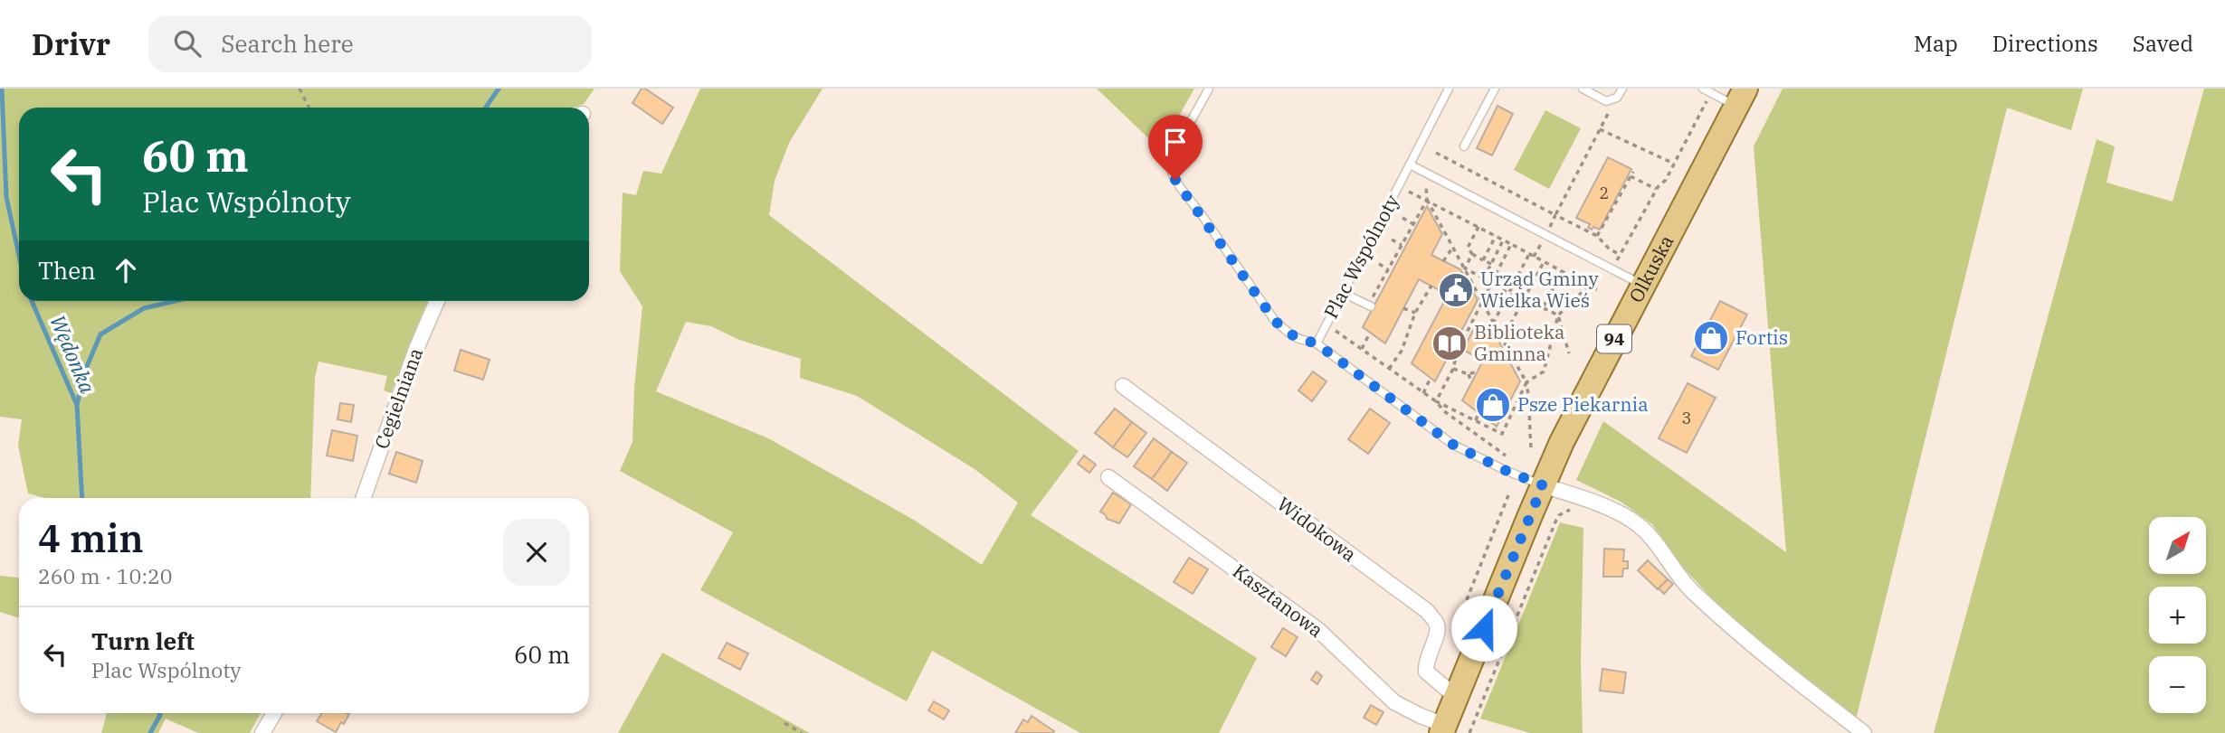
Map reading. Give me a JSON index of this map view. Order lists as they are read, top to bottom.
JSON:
{
  "streets": {
    "main road": ["Olkuska", "94"],
    "street": ["Cegielniana", "Widokowa", "Kasztanowa"],
    "lane": ["Plac Wspólnoty"]
  },
  "crossings": [
    ["Olkuska", "94"],
    ["94", "Widokowa"],
    ["94", "Kasztanowa"]
  ],
  "water": ["Wędonka"],
  "places": {
    "public building": ["Urząd Gminy Wielka Wieś"],
    "shop": ["Fortis", "Psze Piekarnia"],
    "library": ["Biblioteka Gminna"]
  },
  "house_numbers": ["2", "3"],
  "north": "top right",
  "page": {
    "header": "Drivr",
    "search": "Search here",
    "nav": ["Map", "Directions", "Saved"],
    "turn": ["60 m", "Plac Wspólnoty"],
    "then": "Then",
    "heading": ["4 min", "260 m · 10:20"],
    "map_buttons": ["+", "−"],
    "list": [
      {
        "name": "Turn left",
        "note": "Plac Wspólnoty",
        "value": "60 m"
      }
    ]
  }
}
